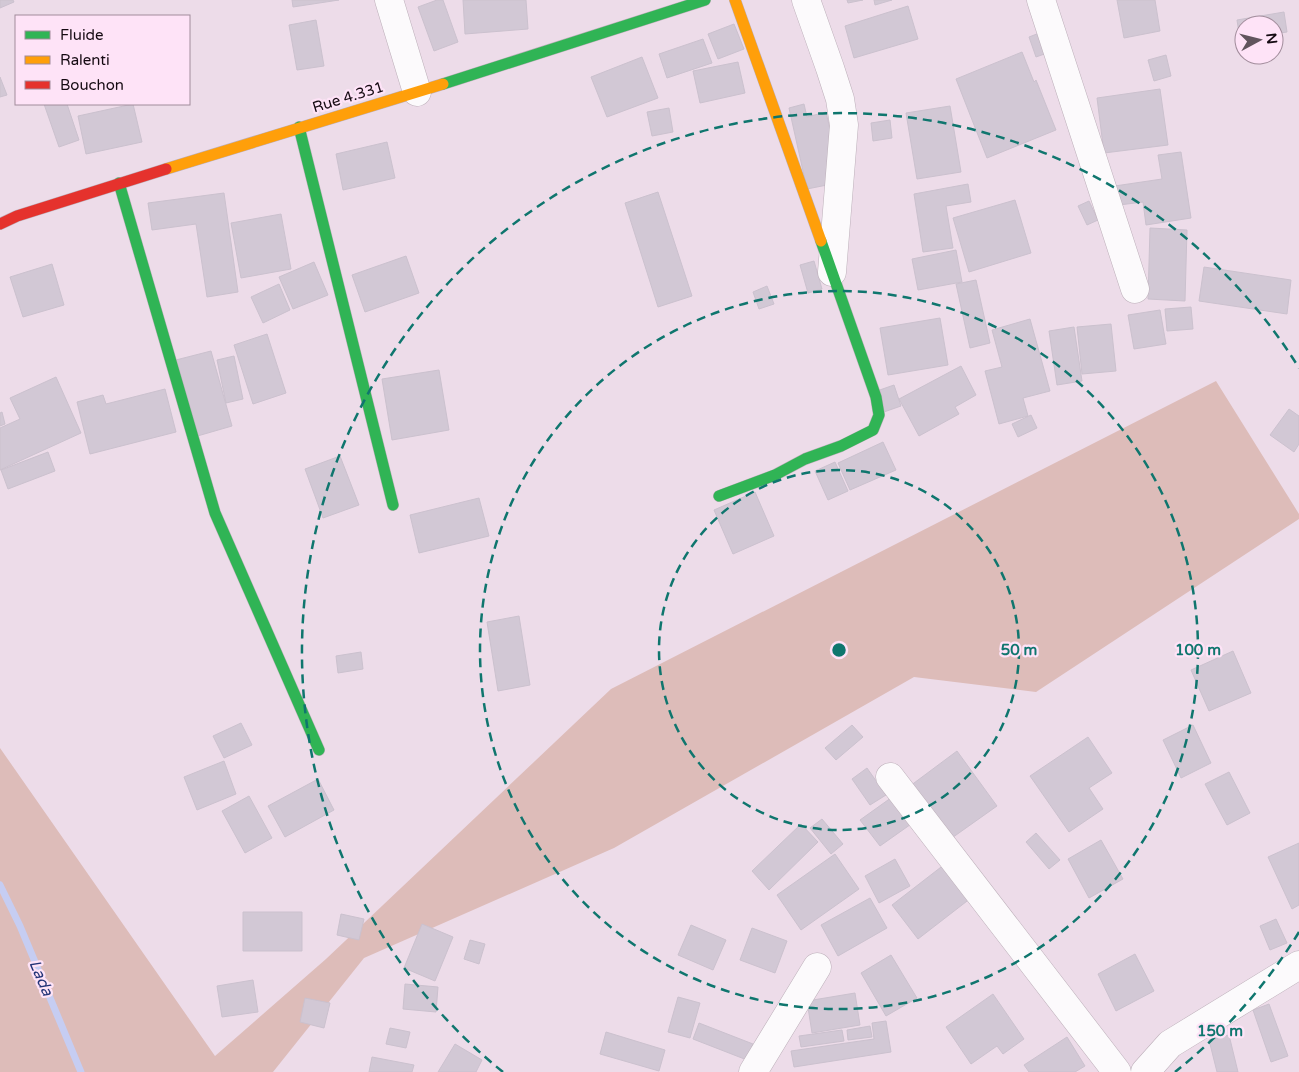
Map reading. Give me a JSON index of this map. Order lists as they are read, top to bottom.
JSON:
{
  "streets": {
    "street": ["Rue 4.331"]
  },
  "water": ["Lada"],
  "legend": ["Fluide", "Ralenti", "Bouchon"],
  "north": "right",
  "rings": ["50 m", "100 m", "150 m"]
}
